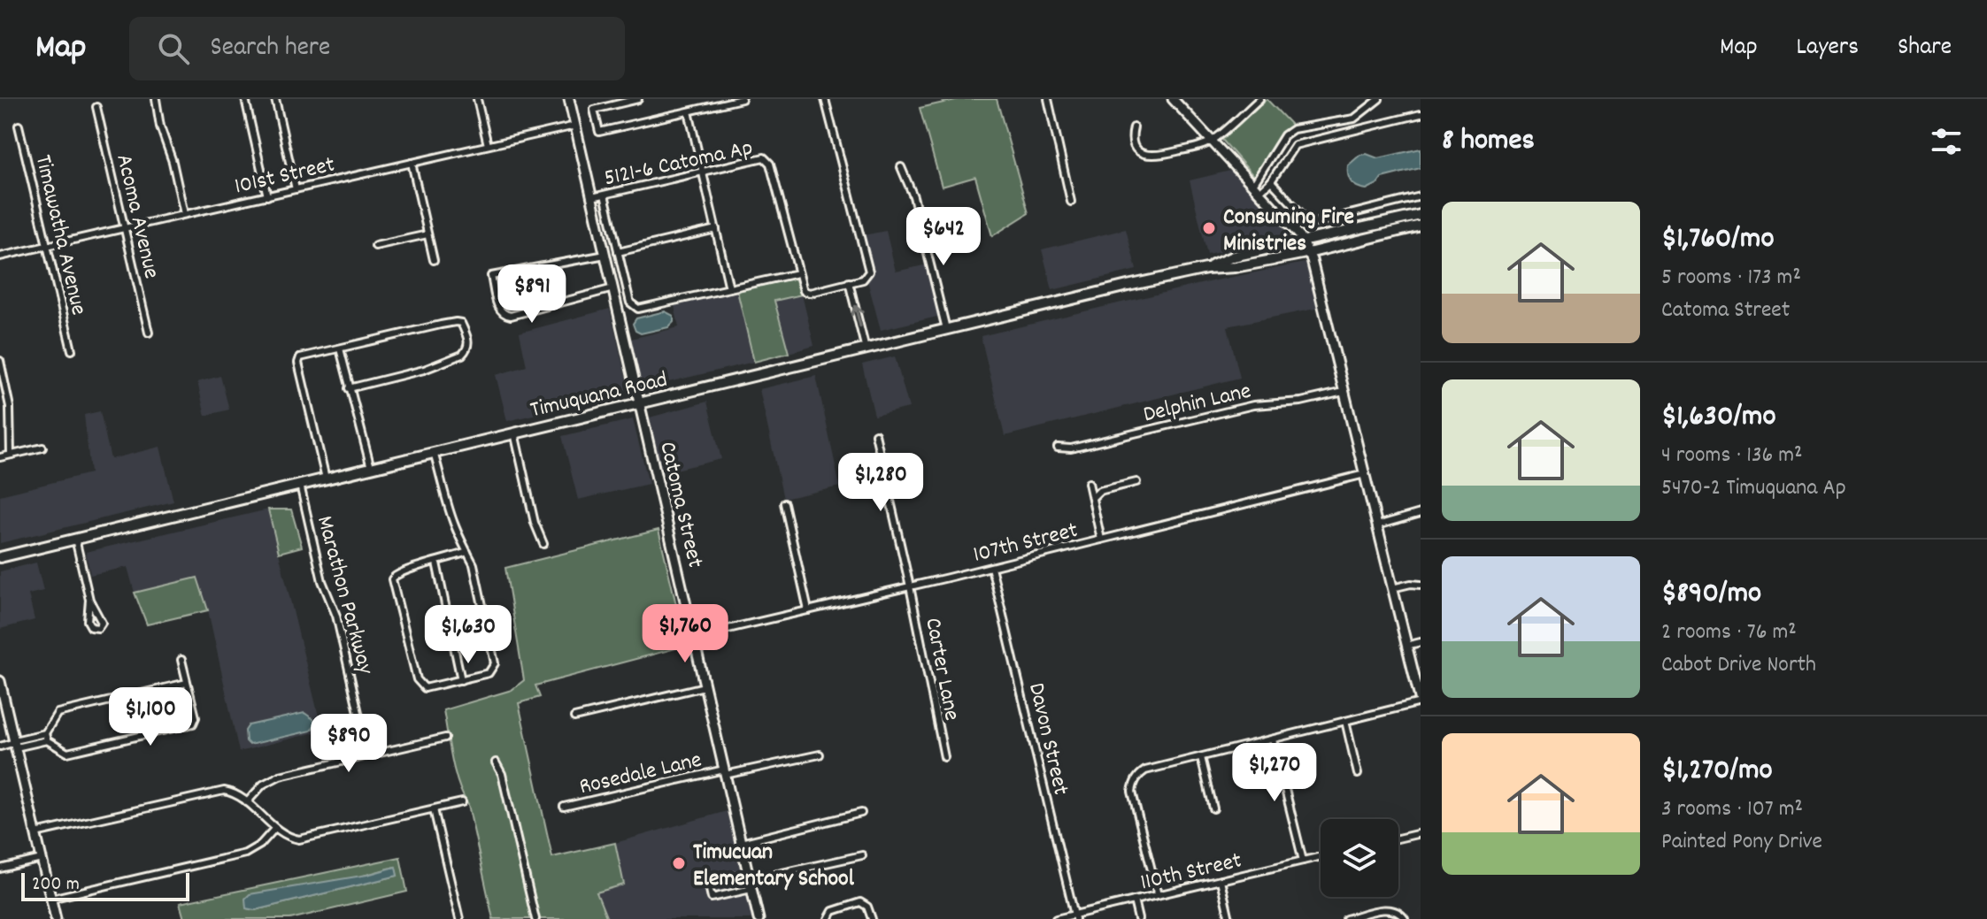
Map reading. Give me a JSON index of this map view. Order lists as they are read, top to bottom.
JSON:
{
  "streets": {
    "main road": ["Timuquana Road"],
    "street": [
      "5121-6 Catoma Ap",
      "101st Street",
      "Acoma Avenue",
      "Timawatha Avenue",
      "Delphin Lane",
      "Catoma Street",
      "107th Street",
      "Marathon Parkway",
      "Carter Lane",
      "Davon Street",
      "Rosedale Lane",
      "110th Street"
    ]
  },
  "crossings": [
    ["5121-6 Catoma Ap", "Catoma Street"],
    ["101st Street", "Acoma Avenue"],
    ["101st Street", "Timawatha Avenue"],
    ["101st Street", "Catoma Street"],
    ["Timuquana Road", "Catoma Street"],
    ["Timuquana Road", "Marathon Parkway"],
    ["Catoma Street", "107th Street"],
    ["Catoma Street", "Rosedale Lane"],
    ["107th Street", "Carter Lane"],
    ["107th Street", "Davon Street"],
    ["Davon Street", "110th Street"]
  ],
  "places": ["Consuming Fire Ministries", "Timucuan Elementary School"],
  "scale_bar": "200 m",
  "page": {
    "header": "Map",
    "search": "Search here",
    "nav": ["Map", "Layers", "Share"],
    "heading": "8 homes",
    "list": [
      {
        "name": "$1,760/mo",
        "note": "5 rooms · 173 m² · Catoma Street"
      },
      {
        "name": "$1,630/mo",
        "note": "4 rooms · 136 m² · 5470-2 Timuquana Ap"
      },
      {
        "name": "$890/mo",
        "note": "2 rooms · 76 m² · Cabot Drive North"
      },
      {
        "name": "$1,270/mo",
        "note": "3 rooms · 107 m² · Painted Pony Drive"
      }
    ],
    "price": [
      "$642",
      "$891",
      "$1,280",
      "$1,760",
      "$1,630",
      "$1,100",
      "$890",
      "$1,270"
    ],
    "scale": "200 m"
  }
}
